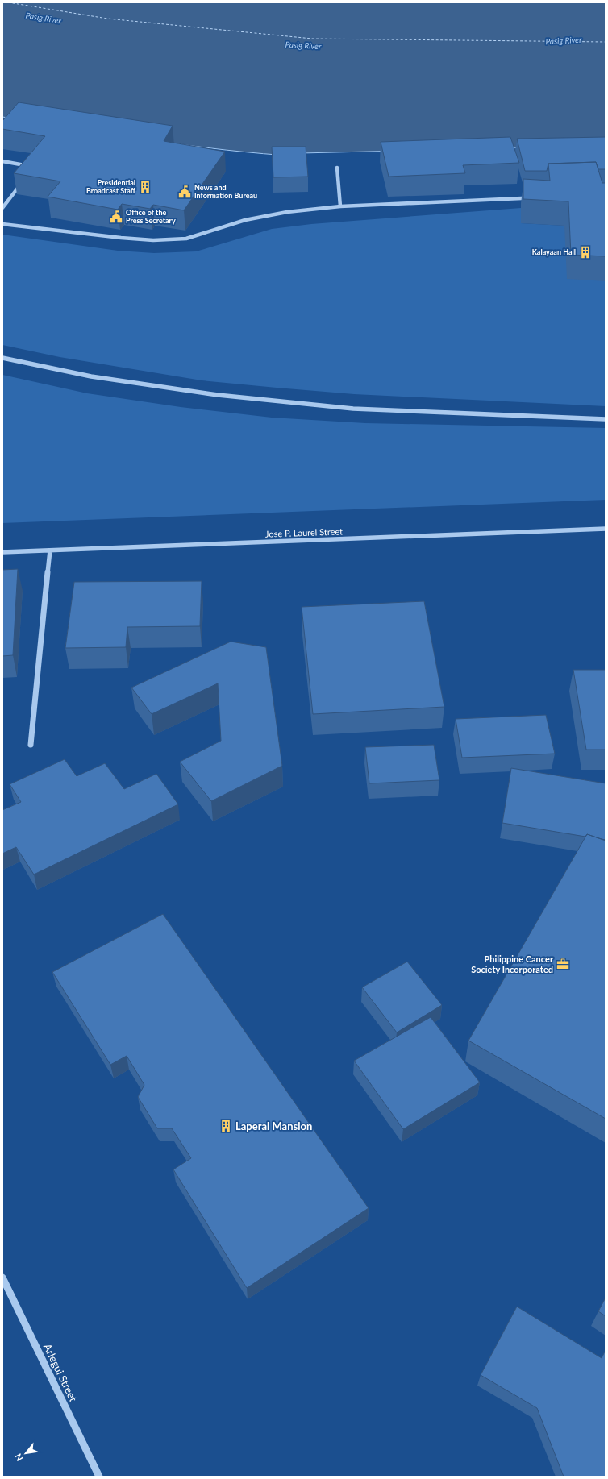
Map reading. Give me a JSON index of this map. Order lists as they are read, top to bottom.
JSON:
{
  "streets": {
    "street": ["Jose P. Laurel Street", "Arlegui Street"]
  },
  "water": ["Pasig River"],
  "places": {
    "building": ["Presidential Broadcast Staff", "Kalayaan Hall", "Laperal Mansion"],
    "public building": ["News and Information Bureau", "Office of the Press Secretary"],
    "office": ["Philippine Cancer Society Incorporated"]
  },
  "north": "bottom left"
}
